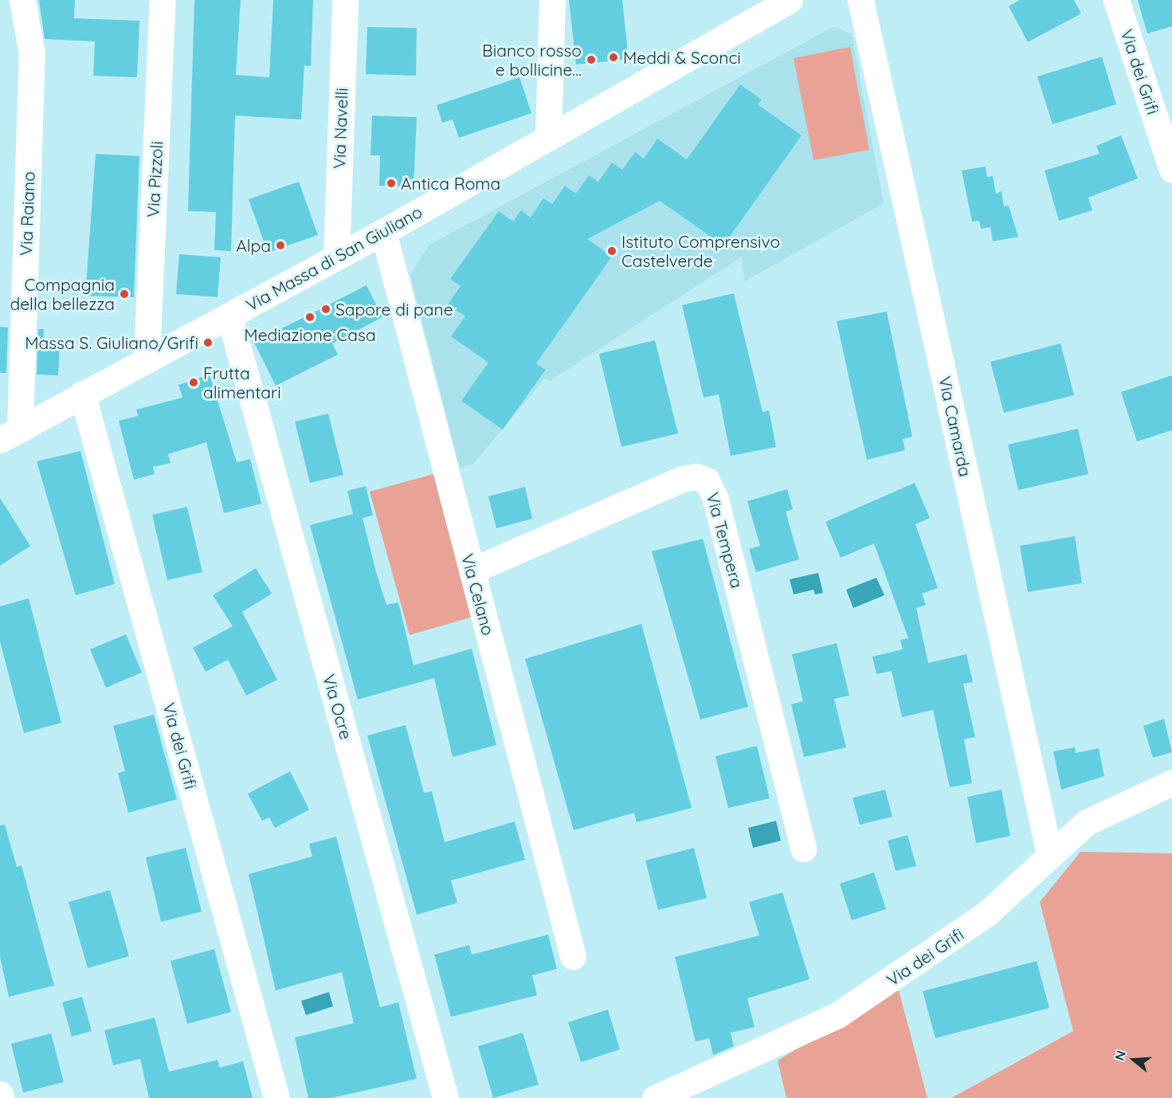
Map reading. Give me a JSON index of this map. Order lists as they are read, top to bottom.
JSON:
{
  "streets": {
    "street": [
      "Via dei Grifi",
      "Via Navelli",
      "Via Pizzoli",
      "Via Raiano",
      "Via Massa di San Giuliano",
      "Via Camarda",
      "Via Tempera",
      "Via Celano",
      "Via Ocre"
    ]
  },
  "crossings": [
    ["Via dei Grifi", "Via Massa di San Giuliano"],
    ["Via dei Grifi", "Via Camarda"],
    ["Via Navelli", "Via Massa di San Giuliano"],
    ["Via Pizzoli", "Via Massa di San Giuliano"],
    ["Via Raiano", "Via Massa di San Giuliano"],
    ["Via Massa di San Giuliano", "Via Celano"],
    ["Via Massa di San Giuliano", "Via Ocre"],
    ["Via Tempera", "Via Celano"]
  ],
  "places": [
    "Meddi & Sconci",
    "Bianco rosso e bollicine…",
    "Antica Roma",
    "Alpa",
    "Istituto Comprensivo Castelverde",
    "Compagnia della bellezza",
    "Sapore di pane",
    "Mediazione Casa",
    "Massa S. Giuliano/Grifi",
    "Frutta alimentari"
  ],
  "north": "left"
}
